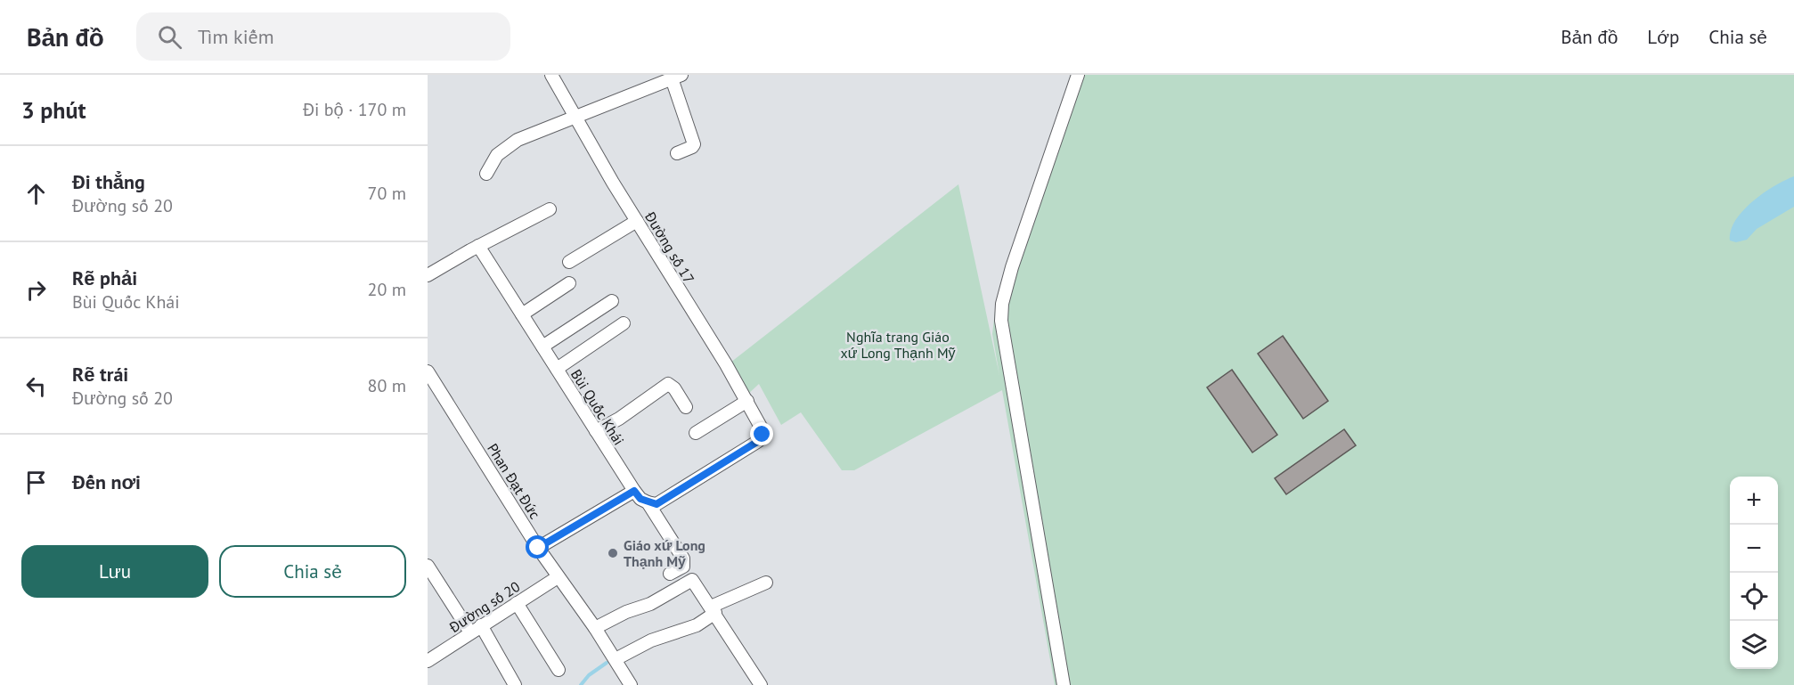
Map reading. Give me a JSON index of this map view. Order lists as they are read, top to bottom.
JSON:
{
  "streets": {
    "street": [
      "Đường số 17",
      "Bùi Quốc Khái",
      "Phan Đạt Đức",
      "Đường số 20"
    ]
  },
  "crossings": [
    ["Đường số 17", "Bùi Quốc Khái"],
    ["Phan Đạt Đức", "Đường số 20"]
  ],
  "parks": ["Nghĩa trang Giáo xứ Long Thạnh Mỹ"],
  "places": ["Giáo xứ Long Thạnh Mỹ"],
  "page": {
    "header": "Bản đồ",
    "search": "Tìm kiếm",
    "nav": ["Bản đồ", "Lớp", "Chia sẻ"],
    "heading": ["3 phút", "Đi bộ · 170 m"],
    "list": [
      ["Đi thẳng", "Đường số 20", "70 m"],
      ["Rẽ phải", "Bùi Quốc Khái", "20 m"],
      ["Rẽ trái", "Đường số 20", "80 m"],
      "Đến nơi"
    ],
    "map_buttons": ["+", "−"],
    "buttons": ["Lưu", "Chia sẻ"]
  }
}
